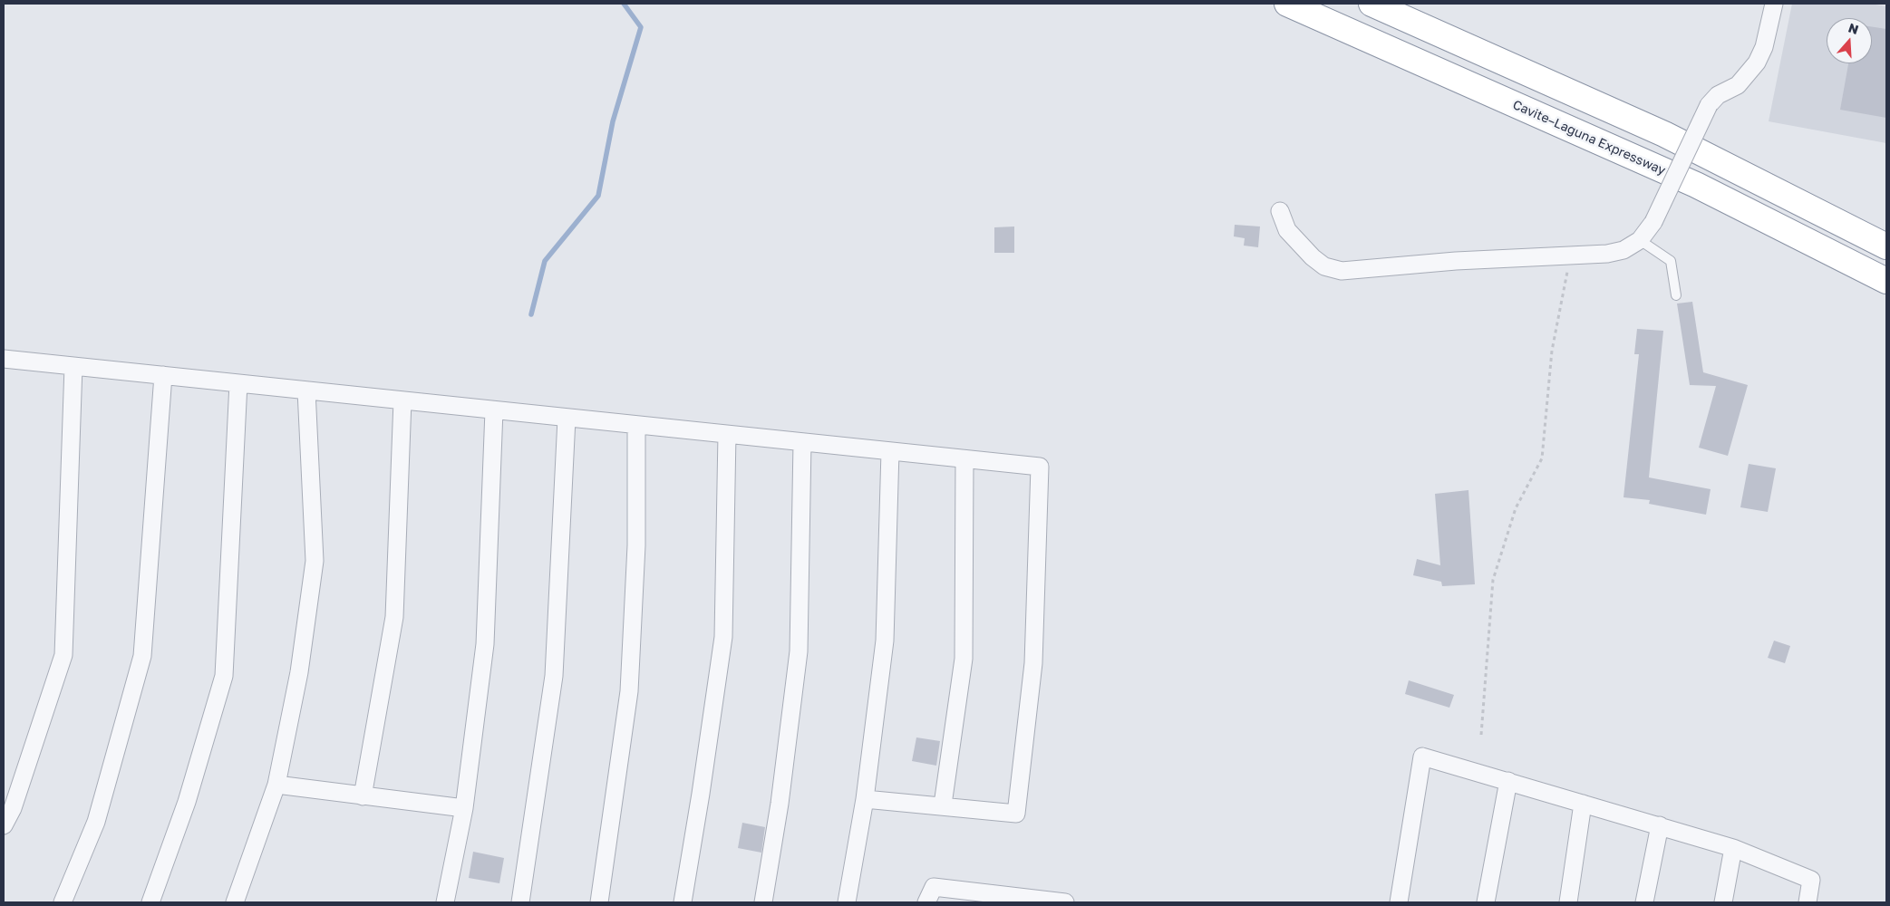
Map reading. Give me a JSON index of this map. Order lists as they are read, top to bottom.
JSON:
{
  "streets": {
    "highway": ["Cavite–Laguna Expressway"]
  },
  "north": "top"
}
